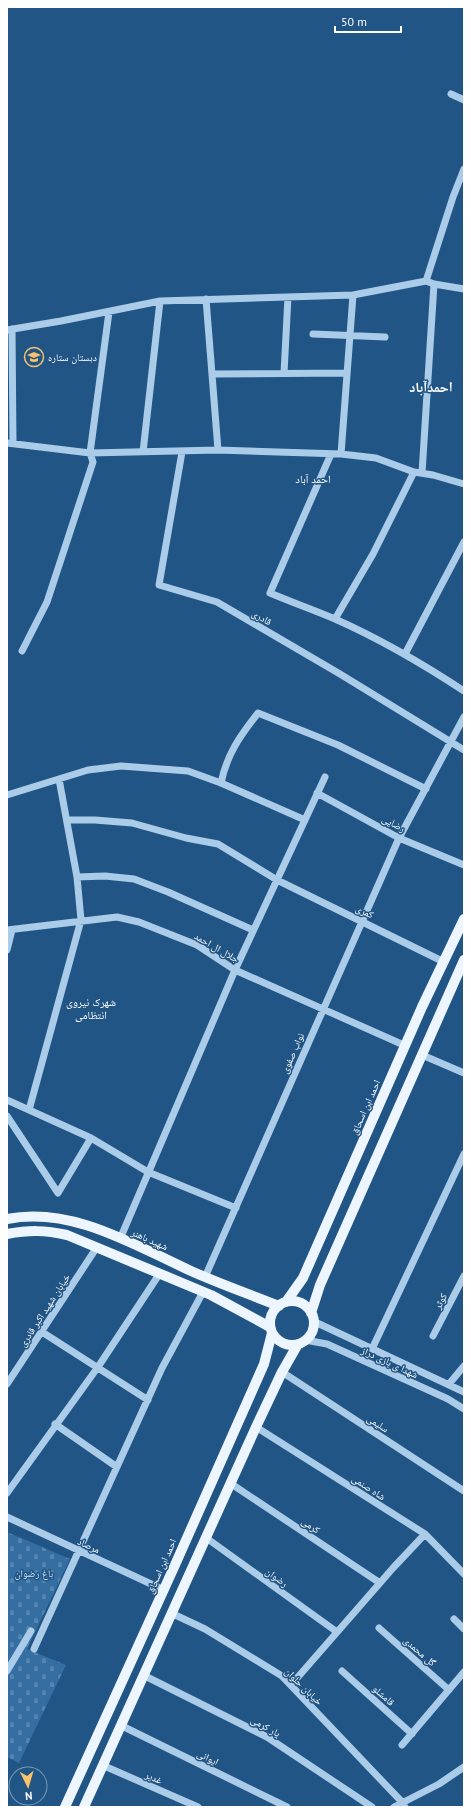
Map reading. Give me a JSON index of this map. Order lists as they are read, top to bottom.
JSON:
{
  "streets": {
    "main road": ["احمد ابن اسحاق", "شهید باهنر"],
    "street": [
      "قادری",
      "رضایی",
      "کمری",
      "جلال ال احمد",
      "نواب صفوی",
      "کوثر",
      "خیابان شهید اکبر قادری",
      "شهدا ی بازی دراز",
      "سلیمی",
      "شاه صنمی",
      "کرمی",
      "مرصاد",
      "رضوان",
      "گل محمدی",
      "خیابان حلوان",
      "قامشلو",
      "یار کرمی",
      "ایوانی",
      "غدیر"
    ]
  },
  "crossings": [
    ["قادری", "نواب صفوی"],
    ["رضایی", "نواب صفوی"],
    ["کمری", "نواب صفوی"],
    ["کمری", "احمد ابن اسحاق"],
    ["جلال ال احمد", "نواب صفوی"],
    ["جلال ال احمد", "احمد ابن اسحاق"],
    ["نواب صفوی", "شهید باهنر"],
    ["احمد ابن اسحاق", "شهید باهنر"],
    ["احمد ابن اسحاق", "شهدا ی بازی دراز"],
    ["احمد ابن اسحاق", "مرصاد"],
    ["شهید باهنر", "شهدا ی بازی دراز"]
  ],
  "districts": ["احمدآباد", "احمد آباد", "شهرک نیروی انتظامی"],
  "parks": ["باغ رضوان"],
  "places": {
    "school or university": ["دبستان ستاره"]
  },
  "scale_bar": "50 m",
  "north": "bottom"
}
